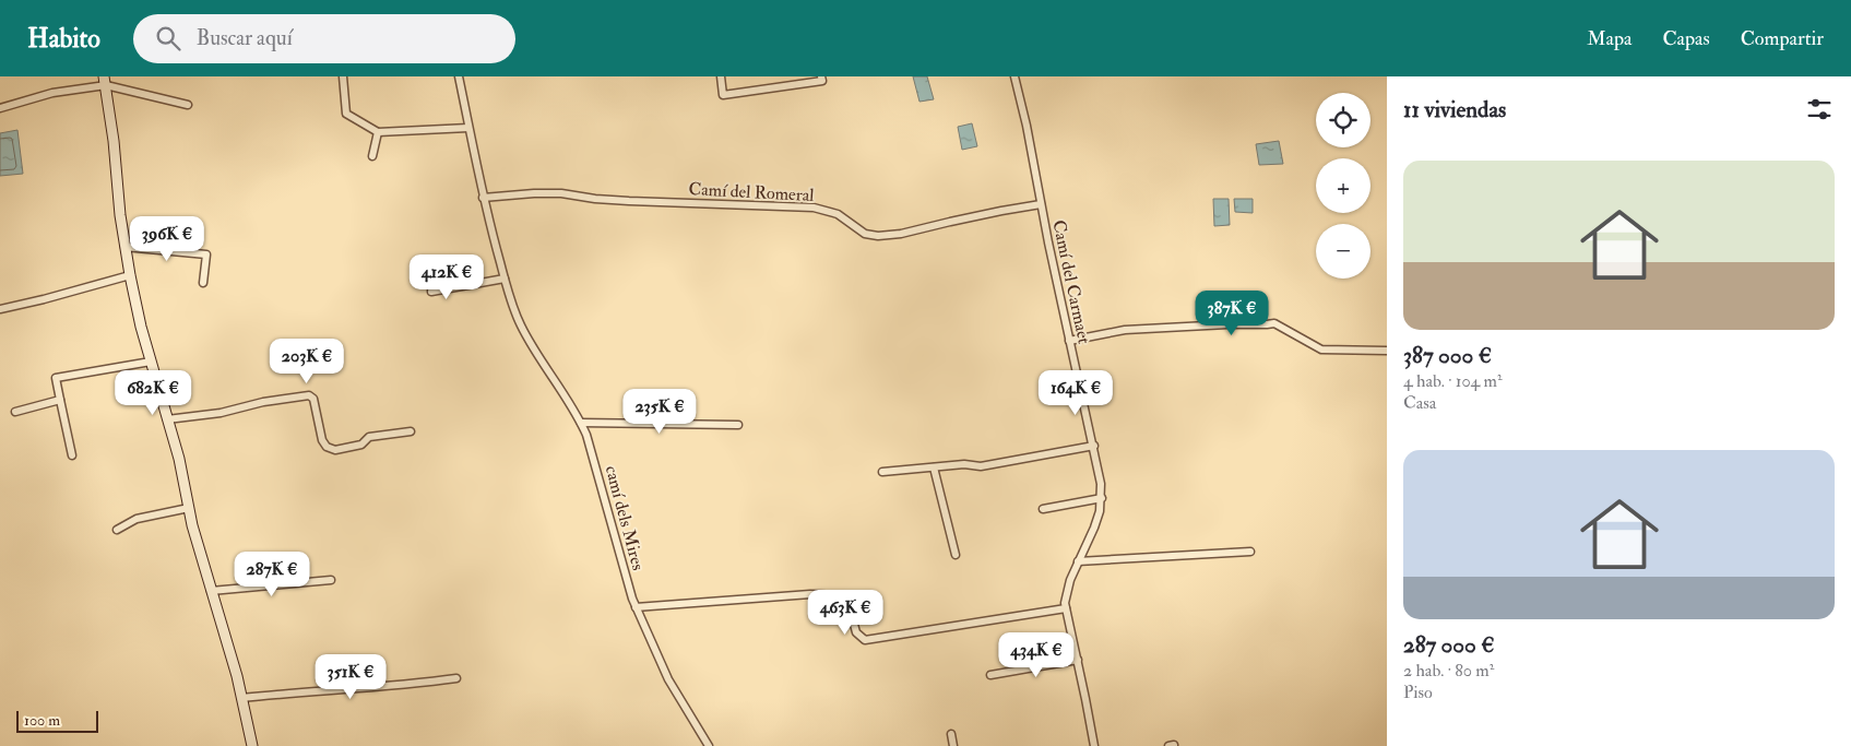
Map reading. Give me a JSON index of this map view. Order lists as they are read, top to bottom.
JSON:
{
  "streets": {
    "street": ["Camí del Romeral", "Camí del Carmaet", "camí dels Mires"]
  },
  "crossings": [
    ["Camí del Romeral", "Camí del Carmaet"],
    ["Camí del Romeral", "camí dels Mires"]
  ],
  "scale_bar": "100 m",
  "page": {
    "header": "Habito",
    "search": "Buscar aquí",
    "nav": ["Mapa", "Capas", "Compartir"],
    "heading": "11 viviendas",
    "map_buttons": ["+", "−"],
    "list": [
      {
        "name": "387 000 €",
        "note": "4 hab. · 104 m² · Casa"
      },
      {
        "name": "287 000 €",
        "note": "2 hab. · 80 m² · Piso"
      }
    ],
    "price": [
      "396K €",
      "412K €",
      "387K €",
      "203K €",
      "682K €",
      "164K €",
      "235K €",
      "287K €",
      "463K €",
      "434K €",
      "351K €"
    ],
    "scale": "100 m"
  }
}
